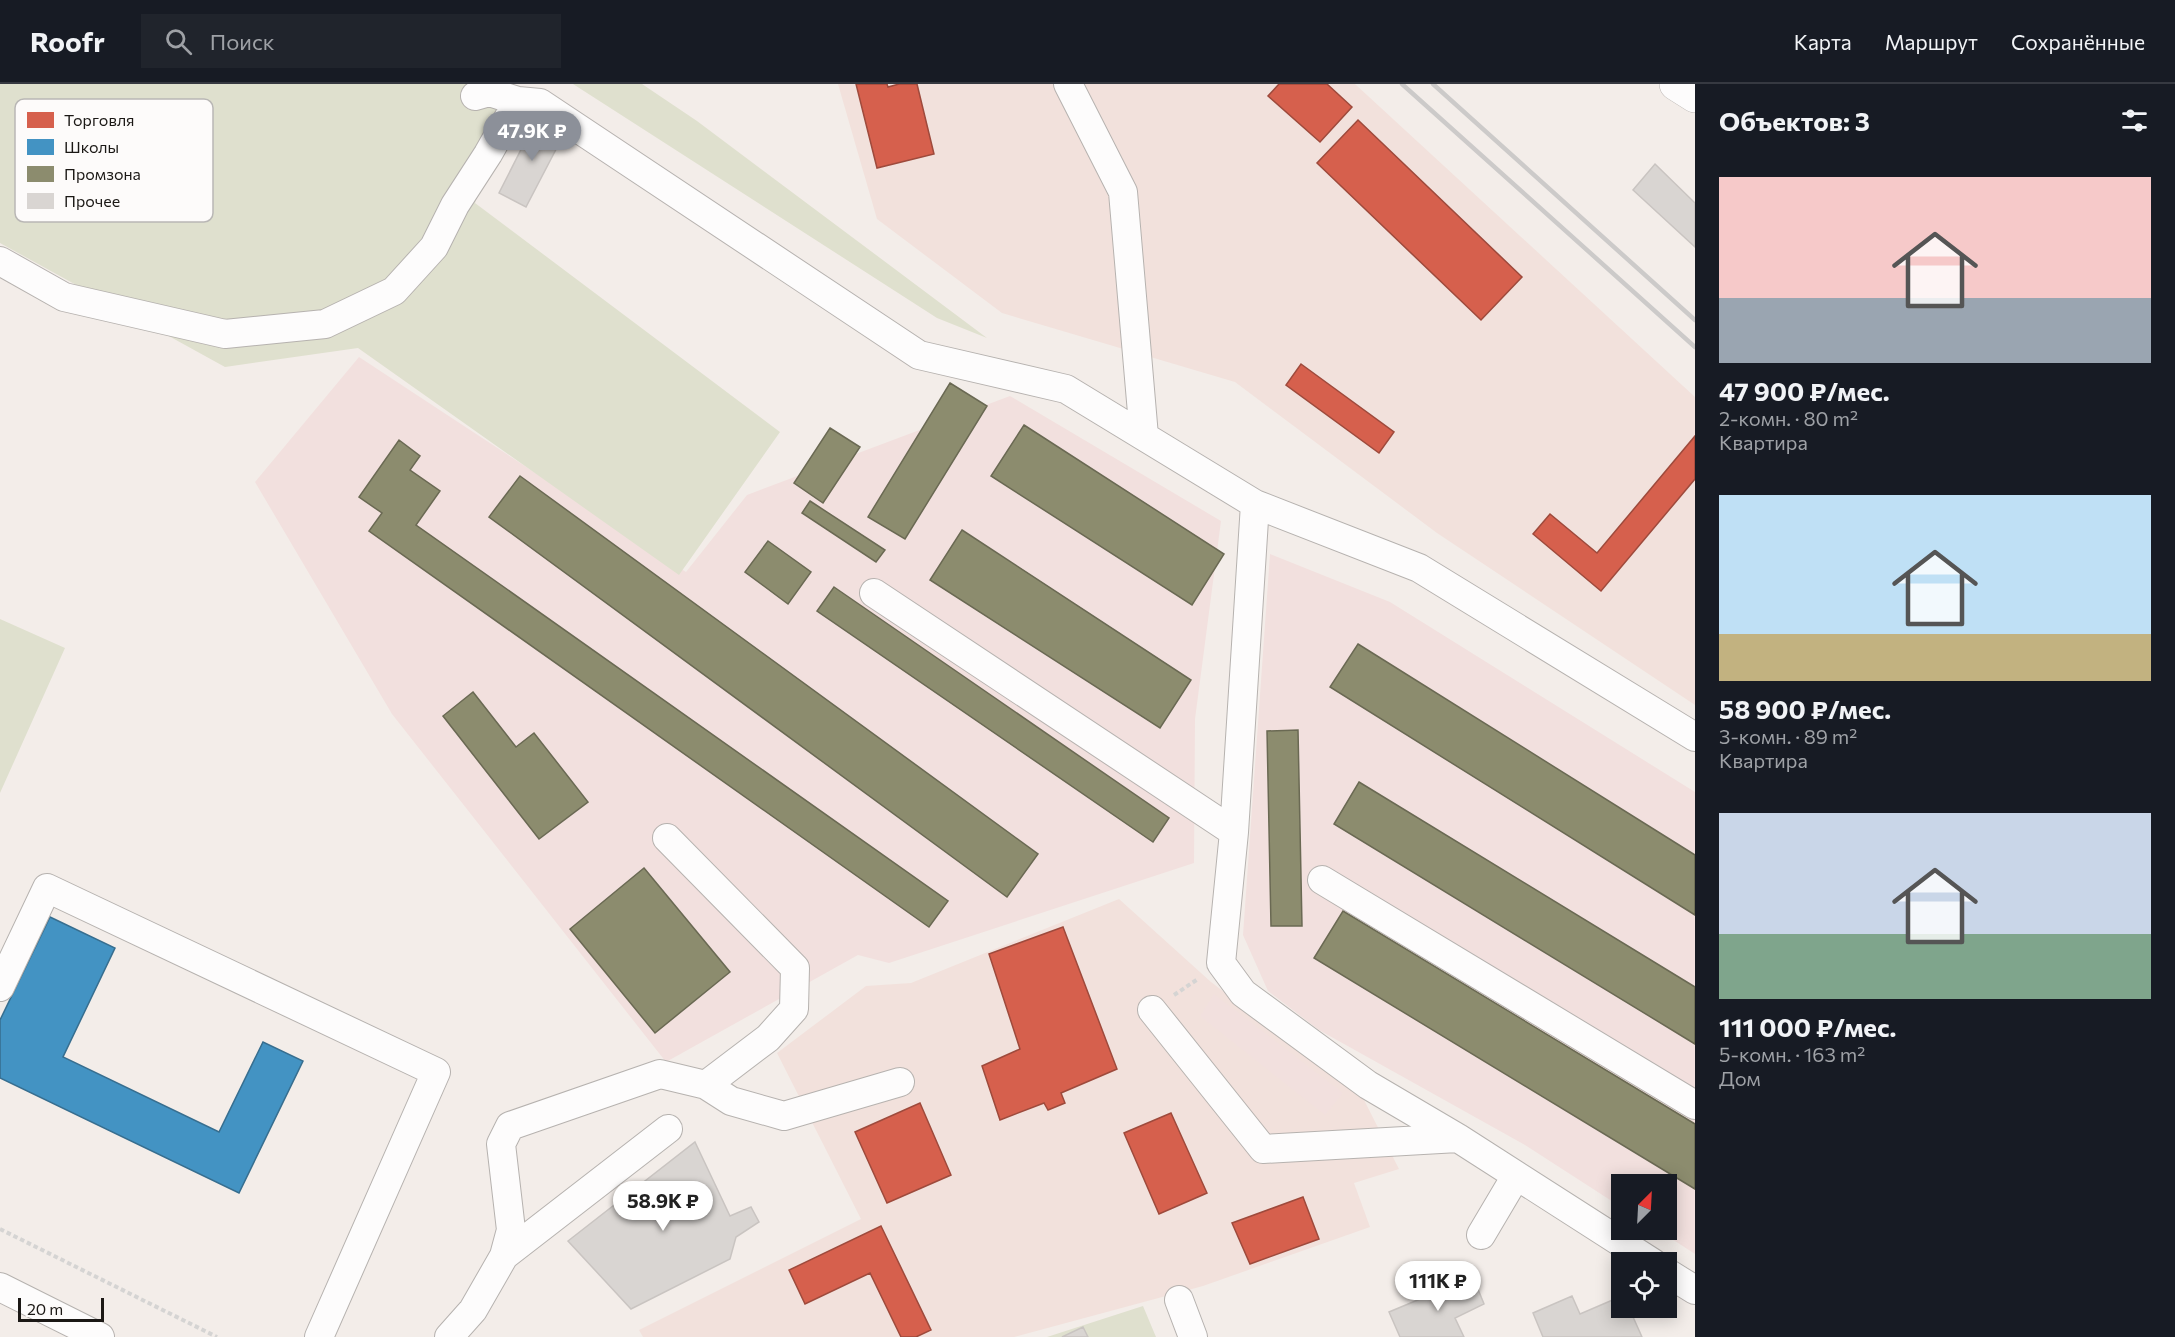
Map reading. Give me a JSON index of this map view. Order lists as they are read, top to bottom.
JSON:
{
  "legend": [
    "Торговля",
    "Школы",
    "Промзона",
    "Прочее"
  ],
  "scale_bar": "20 m",
  "north": "top right",
  "page": {
    "header": "Roofr",
    "search": "Поиск",
    "nav": ["Карта", "Маршрут", "Сохранённые"],
    "heading": "Объектов: 3",
    "price": ["47.9K ₽", "58.9K ₽", "111K ₽"],
    "list": [
      {
        "name": "47 900 ₽/мес.",
        "note": "2-комн. · 80 m² · Квартира"
      },
      {
        "name": "58 900 ₽/мес.",
        "note": "3-комн. · 89 m² · Квартира"
      },
      {
        "name": "111 000 ₽/мес.",
        "note": "5-комн. · 163 m² · Дом"
      }
    ],
    "scale": "20 m"
  }
}
